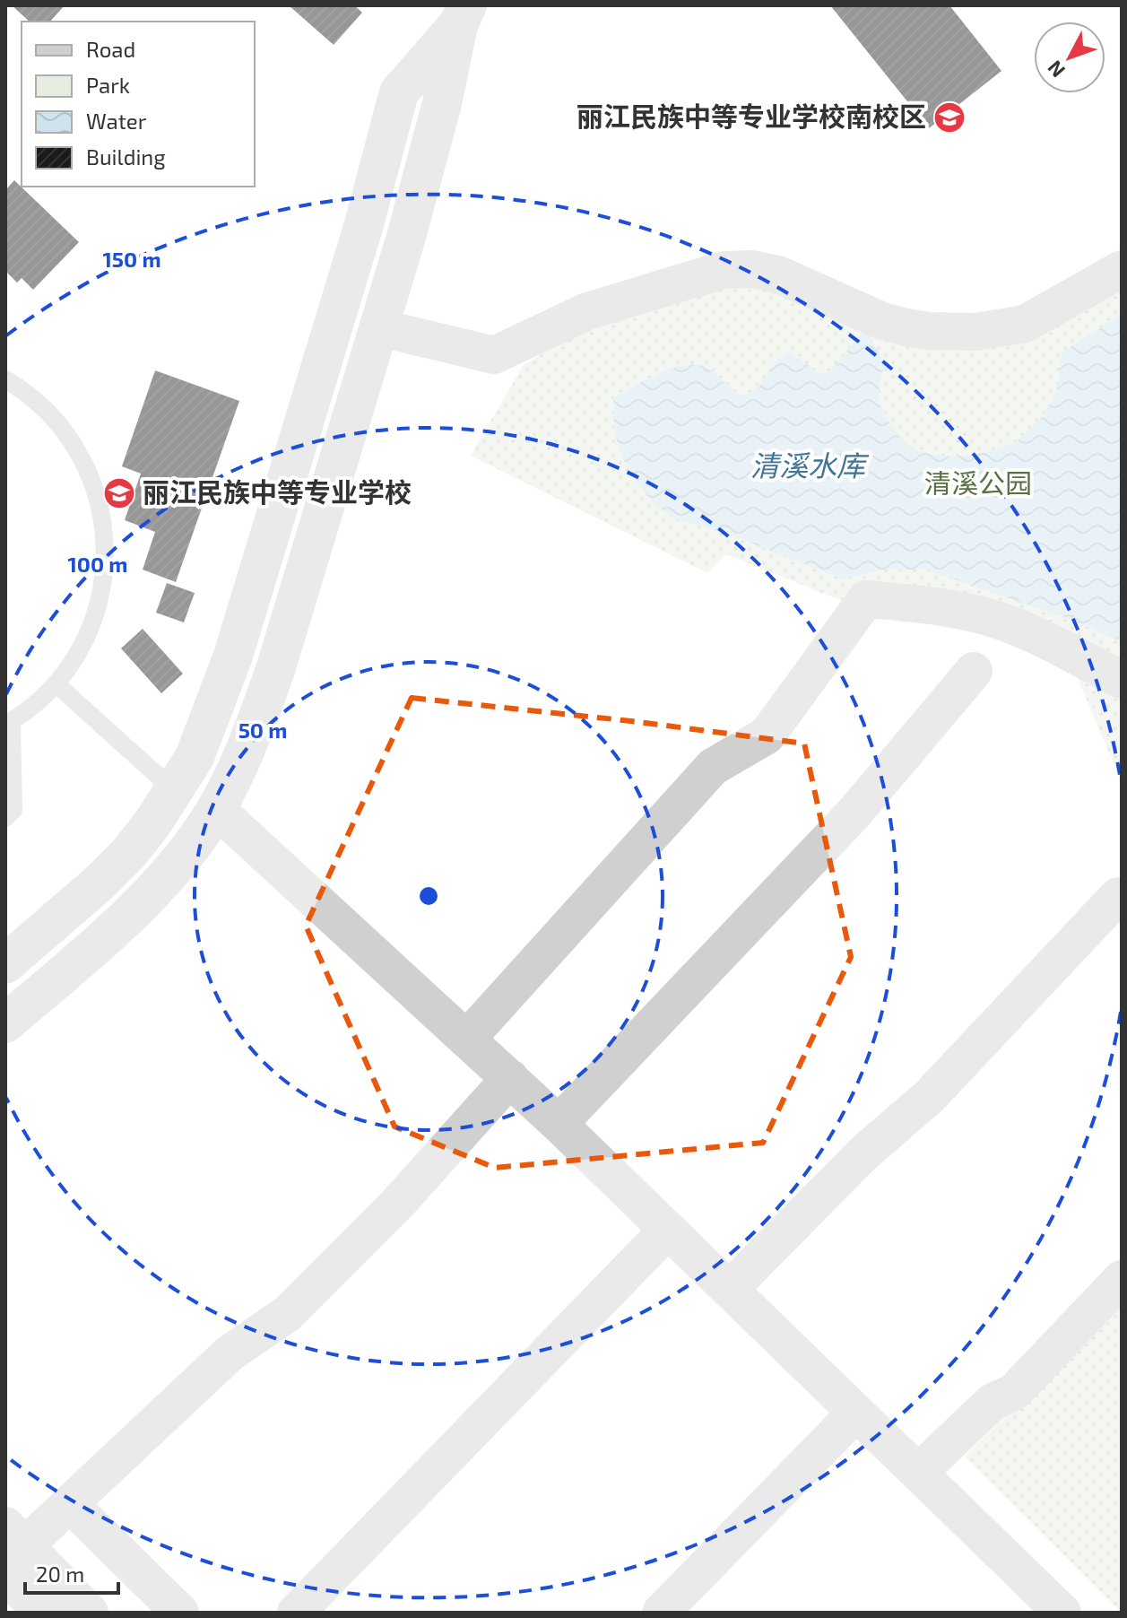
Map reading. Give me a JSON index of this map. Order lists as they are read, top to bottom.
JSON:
{
  "water": ["清溪水库"],
  "parks": ["清溪公园"],
  "places": {
    "school or university": ["丽江民族中等专业学校南校区", "丽江民族中等专业学校"]
  },
  "legend": [
    "Road",
    "Park",
    "Water",
    "Building"
  ],
  "scale_bar": "20 m",
  "north": "bottom left",
  "rings": ["150 m", "100 m", "50 m"]
}
